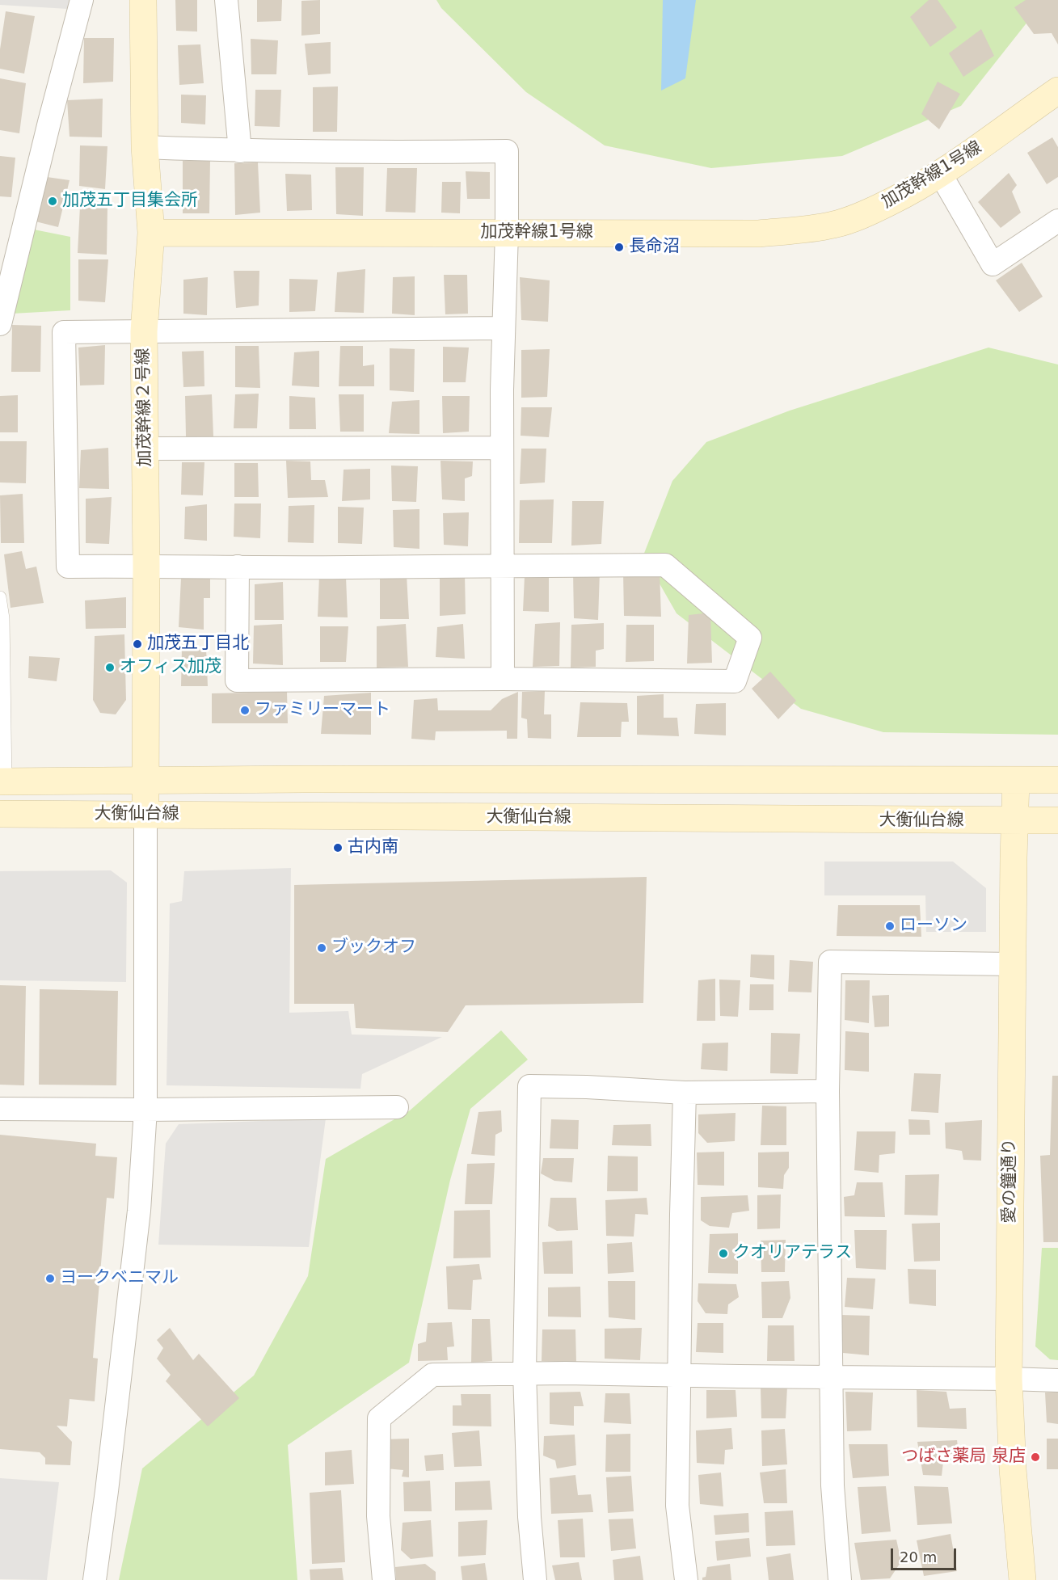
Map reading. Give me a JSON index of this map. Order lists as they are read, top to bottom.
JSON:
{
  "streets": {
    "street": [
      "加茂幹線1号線",
      "加茂幹線２号線",
      "大衡仙台線",
      "愛の鐘通り"
    ]
  },
  "crossings": [
    ["加茂幹線1号線", "加茂幹線２号線"],
    ["加茂幹線２号線", "大衡仙台線"],
    ["大衡仙台線", "愛の鐘通り"]
  ],
  "places": [
    "加茂五丁目集会所",
    "長命沼",
    "加茂五丁目北",
    "オフィス加茂",
    "ファミリーマート",
    "古内南",
    "ローソン",
    "ブックオフ",
    "クオリアテラス",
    "ヨークベニマル",
    "つばさ薬局 泉店"
  ],
  "scale_bar": "20 m"
}
